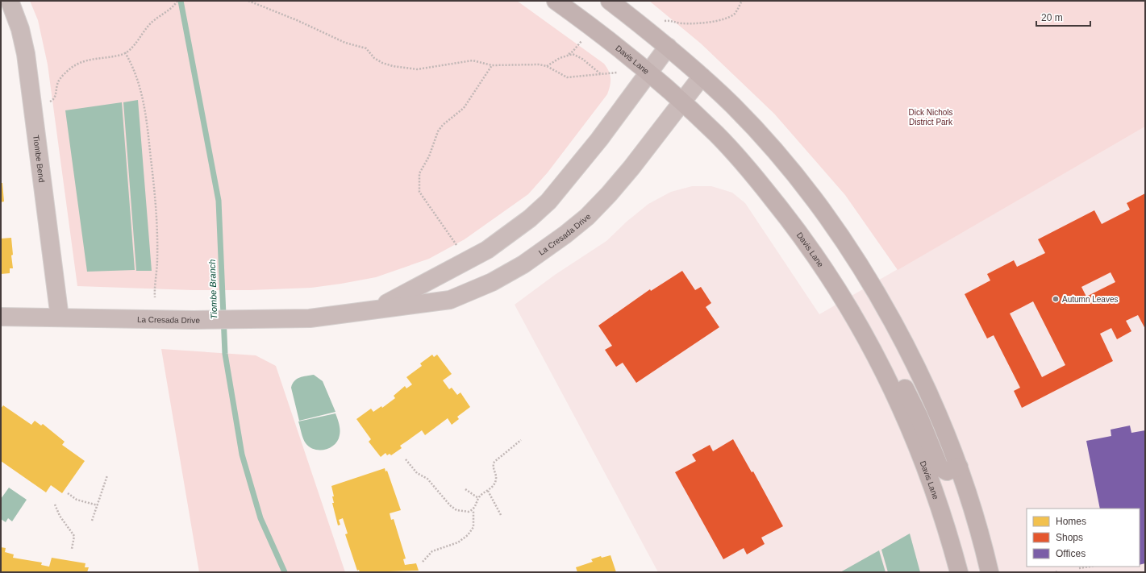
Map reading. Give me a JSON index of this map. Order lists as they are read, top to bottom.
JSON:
{
  "streets": {
    "main road": ["Davis Lane"],
    "street": ["Tiombe Bend", "La Cresada Drive"]
  },
  "crossings": [
    ["Davis Lane", "La Cresada Drive"],
    ["Tiombe Bend", "La Cresada Drive"]
  ],
  "water": ["Tiombe Branch"],
  "parks": ["Dick Nichols District Park"],
  "places": ["Autumn Leaves"],
  "legend": ["Homes", "Shops", "Offices"],
  "scale_bar": "20 m"
}
